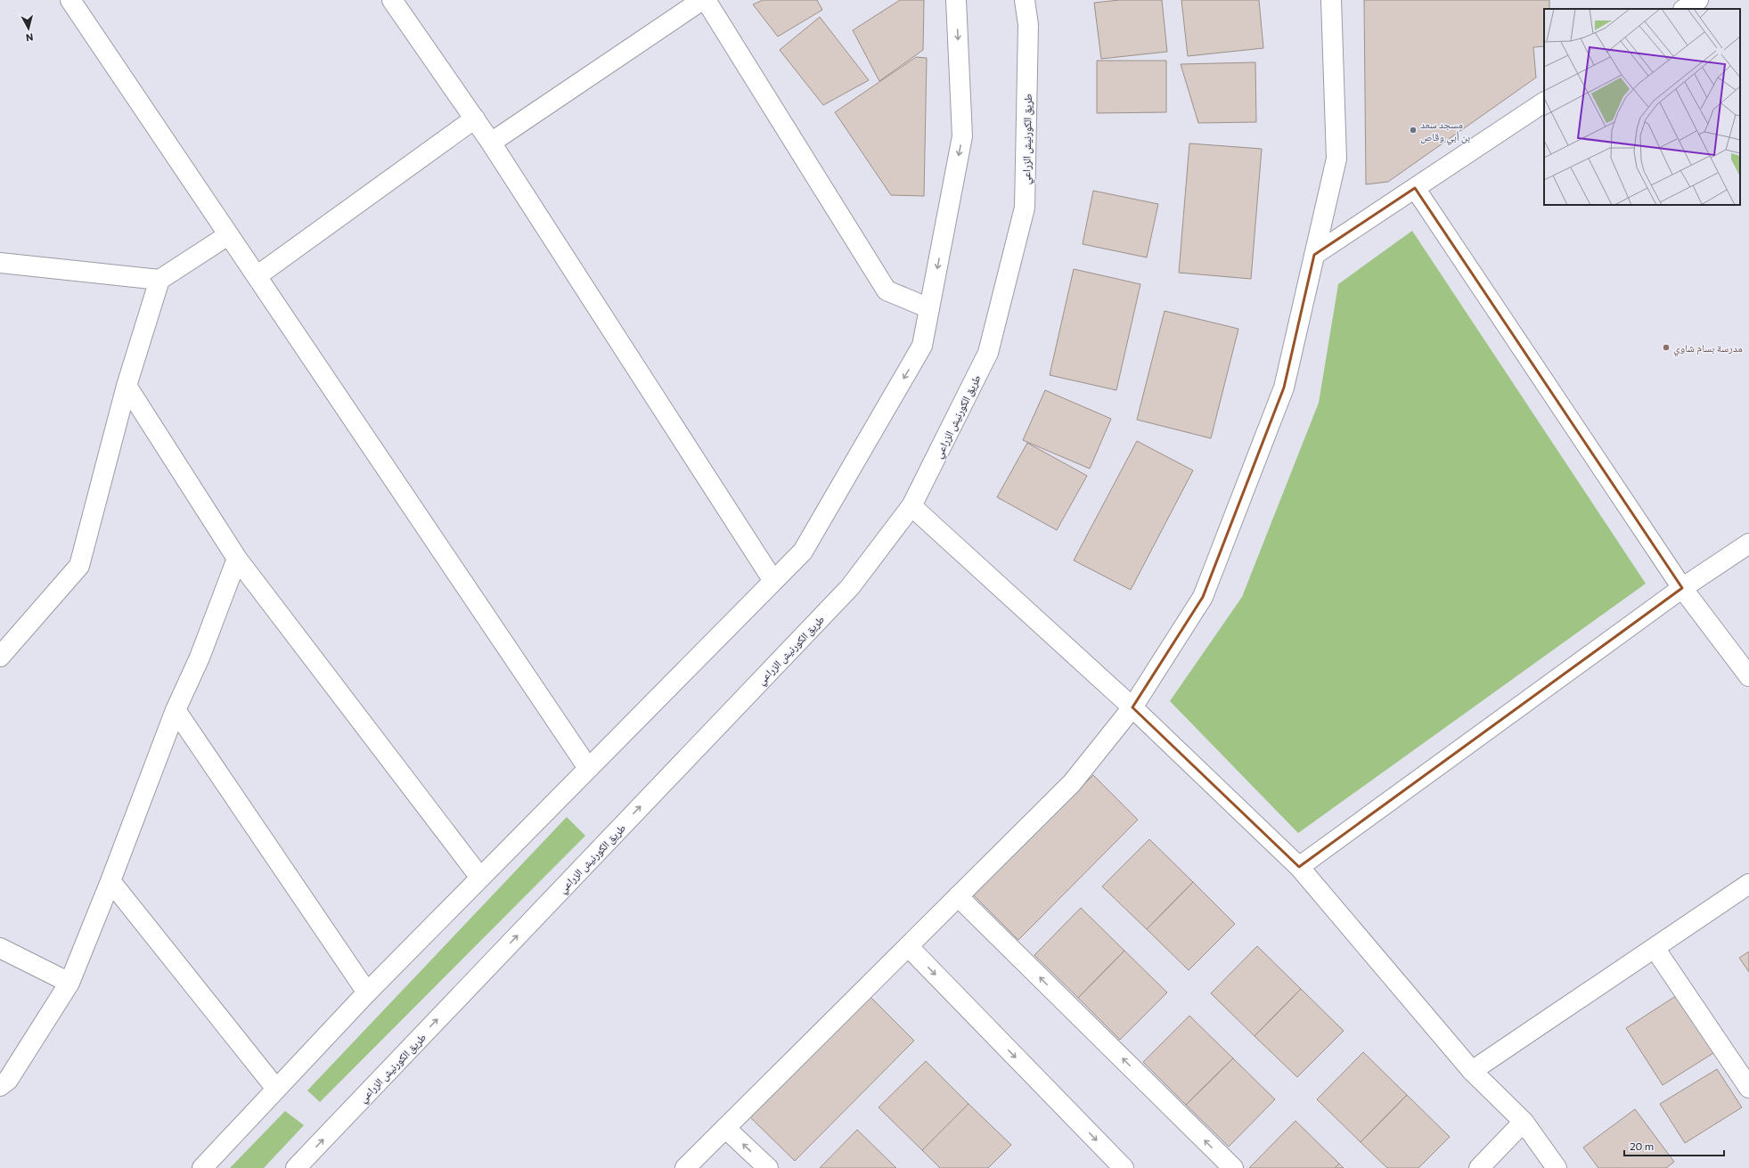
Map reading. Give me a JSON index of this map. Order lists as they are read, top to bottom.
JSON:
{
  "streets": {
    "street": ["طريق الكورنيش الزراعي"]
  },
  "places": ["مسجد سعد بن أبي وقاص", "مدرسة بسام شاوي"],
  "scale_bar": "20 m",
  "north": "bottom"
}
